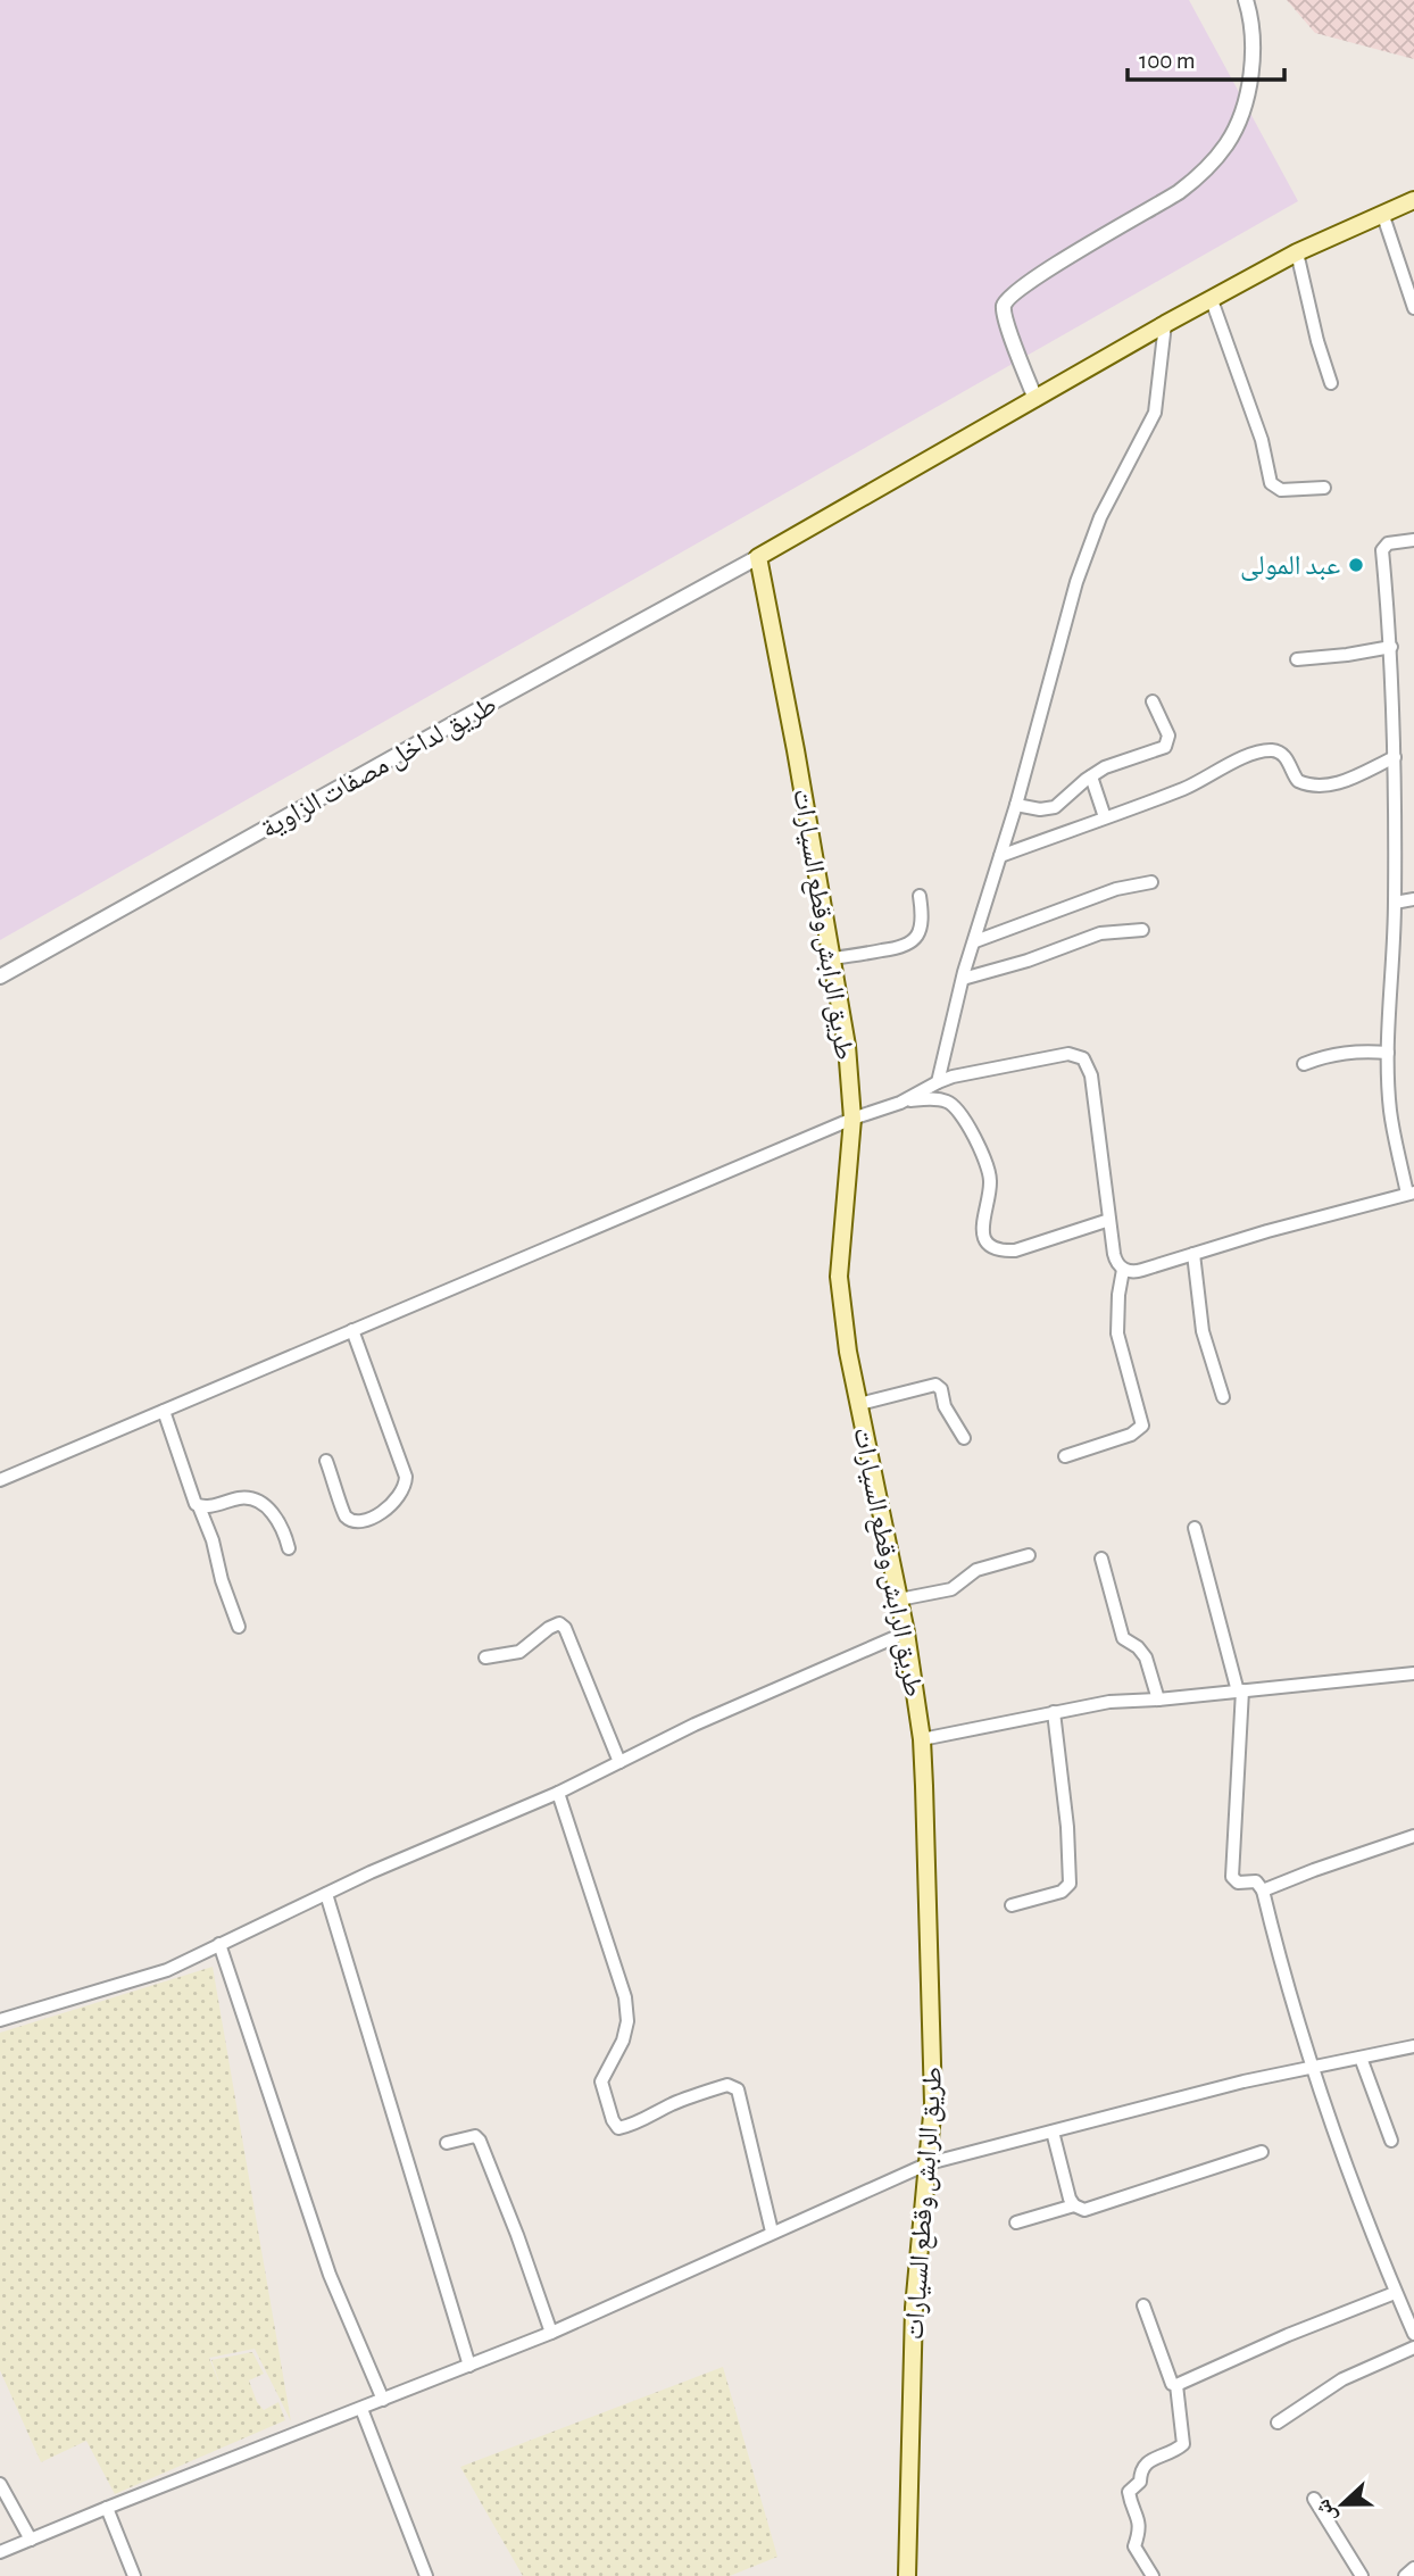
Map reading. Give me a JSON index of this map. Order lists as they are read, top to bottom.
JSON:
{
  "streets": {
    "main road": ["طريق الرابش وقطع السيارات"],
    "street": ["طريق لداخل مصفات الزاوية"]
  },
  "crossings": [
    ["طريق لداخل مصفات الزاوية", "طريق الرابش وقطع السيارات"]
  ],
  "places": ["عبد المولى"],
  "scale_bar": "100 m",
  "north": "left"
}
